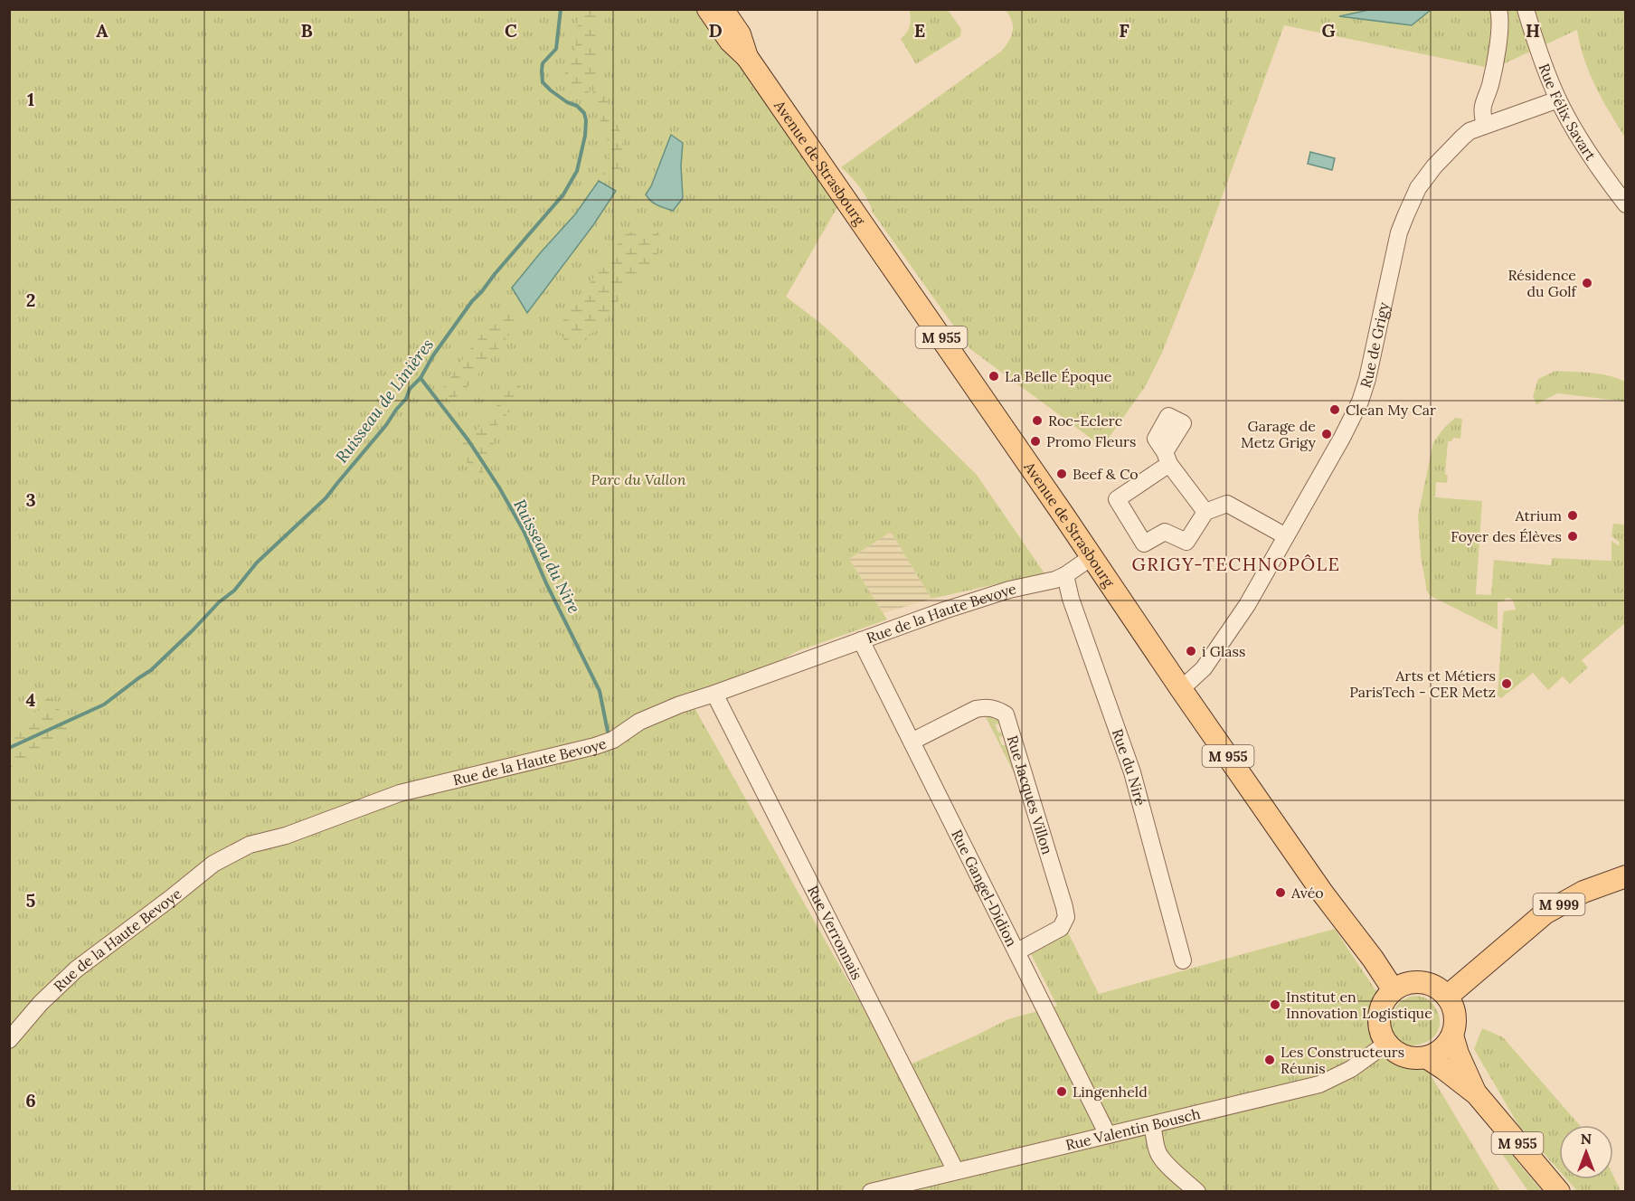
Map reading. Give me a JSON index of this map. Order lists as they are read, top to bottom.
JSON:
{
  "streets": {
    "main road": ["Avenue de Strasbourg", "M 955", "M 999"],
    "street": [
      "Rue Félix Savart",
      "Rue de Grigy",
      "Rue de la Haute Bevoye",
      "Rue du Niré",
      "Rue Jacques Villon",
      "Rue Gangel-Didion",
      "Rue Verronnais",
      "Rue Valentin Bousch"
    ]
  },
  "crossings": [
    ["Rue Félix Savart", "Rue de Grigy"],
    ["Avenue de Strasbourg", "M 955"],
    ["Avenue de Strasbourg", "Rue de Grigy"],
    ["Avenue de Strasbourg", "Rue de la Haute Bevoye"],
    ["Avenue de Strasbourg", "M 999"],
    ["Avenue de Strasbourg", "Rue Valentin Bousch"],
    ["M 955", "M 999"],
    ["M 955", "Rue Valentin Bousch"],
    ["Rue de la Haute Bevoye", "Rue du Niré"],
    ["Rue de la Haute Bevoye", "Rue Gangel-Didion"],
    ["Rue de la Haute Bevoye", "Rue Verronnais"],
    ["Rue Jacques Villon", "Rue Gangel-Didion"],
    ["Rue Gangel-Didion", "Rue Valentin Bousch"],
    ["M 999", "Rue Valentin Bousch"],
    ["Rue Verronnais", "Rue Valentin Bousch"]
  ],
  "districts": ["GRIGY-TECHNOPÔLE"],
  "water": ["Ruisseau de Linières", "Ruisseau du Nire"],
  "parks": ["Parc du Vallon"],
  "places": [
    "Résidence du Golf",
    "La Belle Époque",
    "Clean My Car",
    "Roc-Eclerc",
    "Garage de Metz Grigy",
    "Promo Fleurs",
    "Beef & Co",
    "Atrium",
    "Foyer des Élèves",
    "i Glass",
    "Arts et Métiers ParisTech - CER Metz",
    "Avéo",
    "Institut en Innovation Logistique",
    "Les Constructeurs Réunis",
    "Lingenheld"
  ],
  "north": "top",
  "grid": {
    "columns": [
      "A",
      "B",
      "C",
      "D",
      "E",
      "F",
      "G",
      "H"
    ],
    "rows": [
      "1",
      "2",
      "3",
      "4",
      "5",
      "6"
    ]
  }
}
